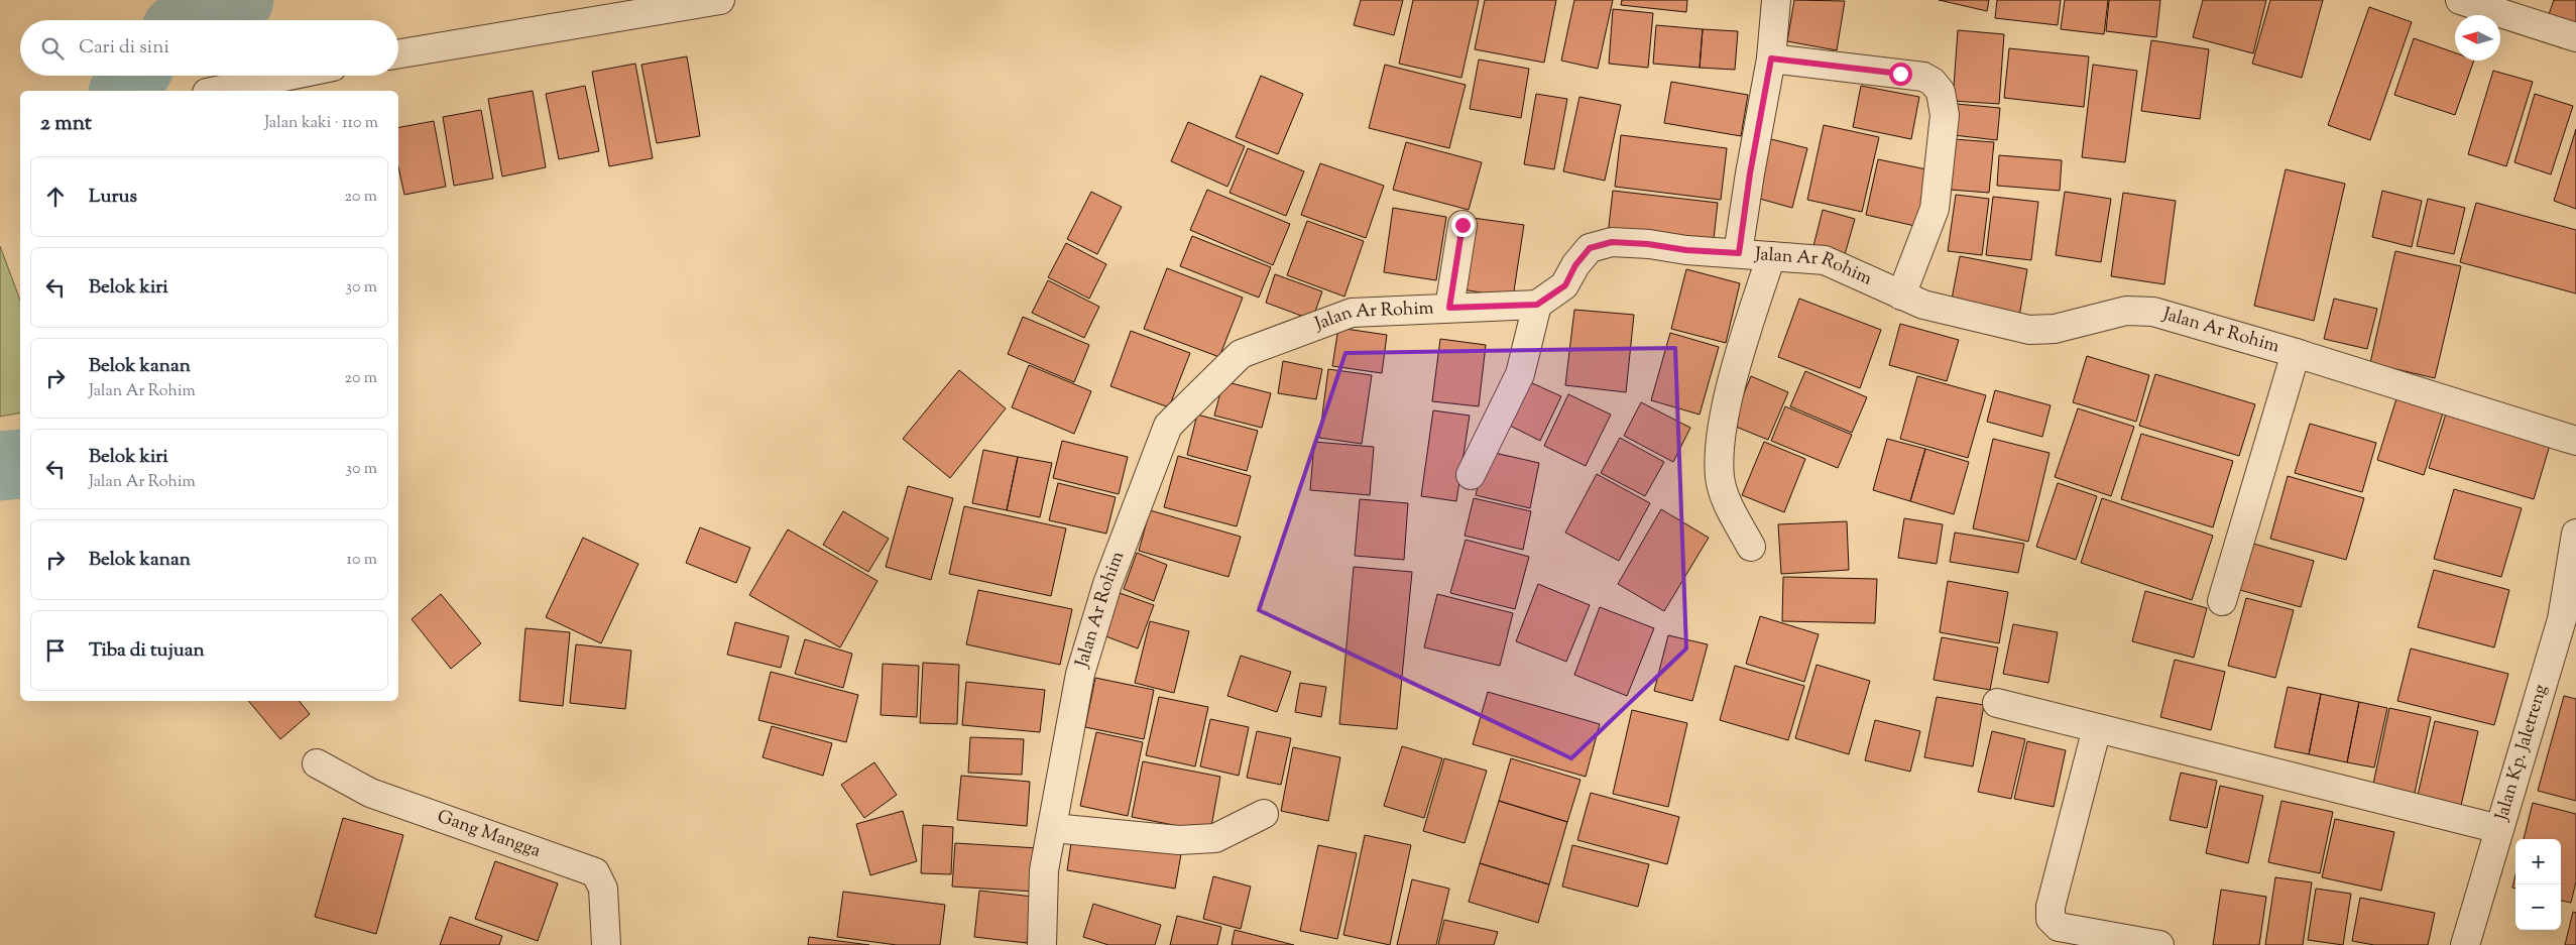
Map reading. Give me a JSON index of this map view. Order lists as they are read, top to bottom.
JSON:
{
  "streets": {
    "street": ["Jalan Ar Rohim", "Jalan Kp. Jaletreng", "Gang Mangga"]
  },
  "north": "left",
  "page": {
    "search": "Cari di sini",
    "heading": ["2 mnt", "Jalan kaki · 110 m"],
    "list": [
      ["Lurus", "20 m"],
      ["Belok kiri", "30 m"],
      ["Belok kanan", "Jalan Ar Rohim", "20 m"],
      ["Belok kiri", "Jalan Ar Rohim", "30 m"],
      ["Belok kanan", "10 m"],
      "Tiba di tujuan"
    ],
    "map_buttons": ["+", "−"]
  }
}
